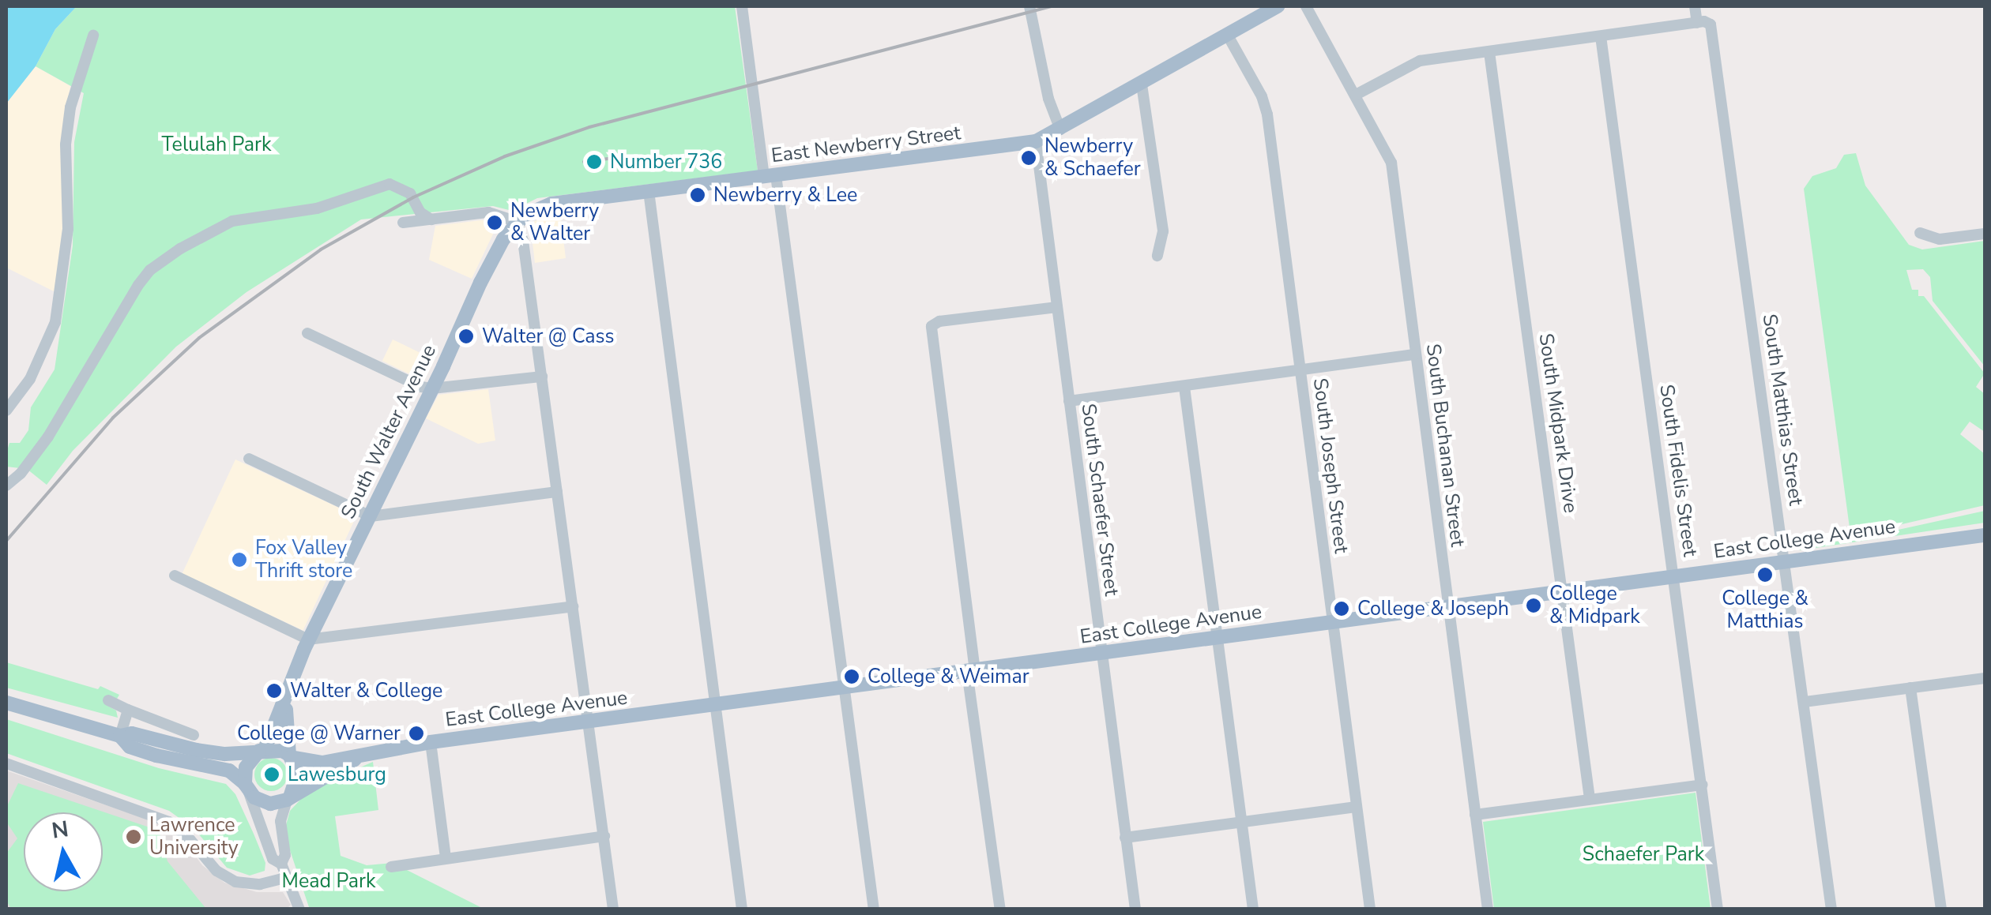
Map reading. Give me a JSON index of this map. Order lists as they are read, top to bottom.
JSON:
{
  "streets": {
    "main road": ["East Newberry Street", "South Walter Avenue", "East College Avenue"],
    "street": [
      "South Matthias Street",
      "South Midpark Drive",
      "South Buchanan Street",
      "South Joseph Street",
      "South Fidelis Street",
      "South Schaefer Street"
    ]
  },
  "crossings": [
    ["East Newberry Street", "South Walter Avenue"],
    ["East Newberry Street", "South Joseph Street"],
    ["East Newberry Street", "South Schaefer Street"],
    ["South Matthias Street", "East College Avenue"],
    ["South Midpark Drive", "East College Avenue"],
    ["South Walter Avenue", "East College Avenue"],
    ["South Buchanan Street", "East College Avenue"],
    ["South Joseph Street", "East College Avenue"],
    ["South Fidelis Street", "East College Avenue"],
    ["South Schaefer Street", "East College Avenue"]
  ],
  "parks": ["Telulah Park", "Schaefer Park", "Mead Park"],
  "places": [
    "Newberry & Schaefer",
    "Number 736",
    "Newberry & Lee",
    "Newberry & Walter",
    "Walter @ Cass",
    "Fox Valley Thrift store",
    "College & Matthias",
    "College & Midpark",
    "College & Joseph",
    "College & Weimar",
    "Walter & College",
    "College @ Warner",
    "Lawesburg",
    "Lawrence University"
  ],
  "north": "top"
}
